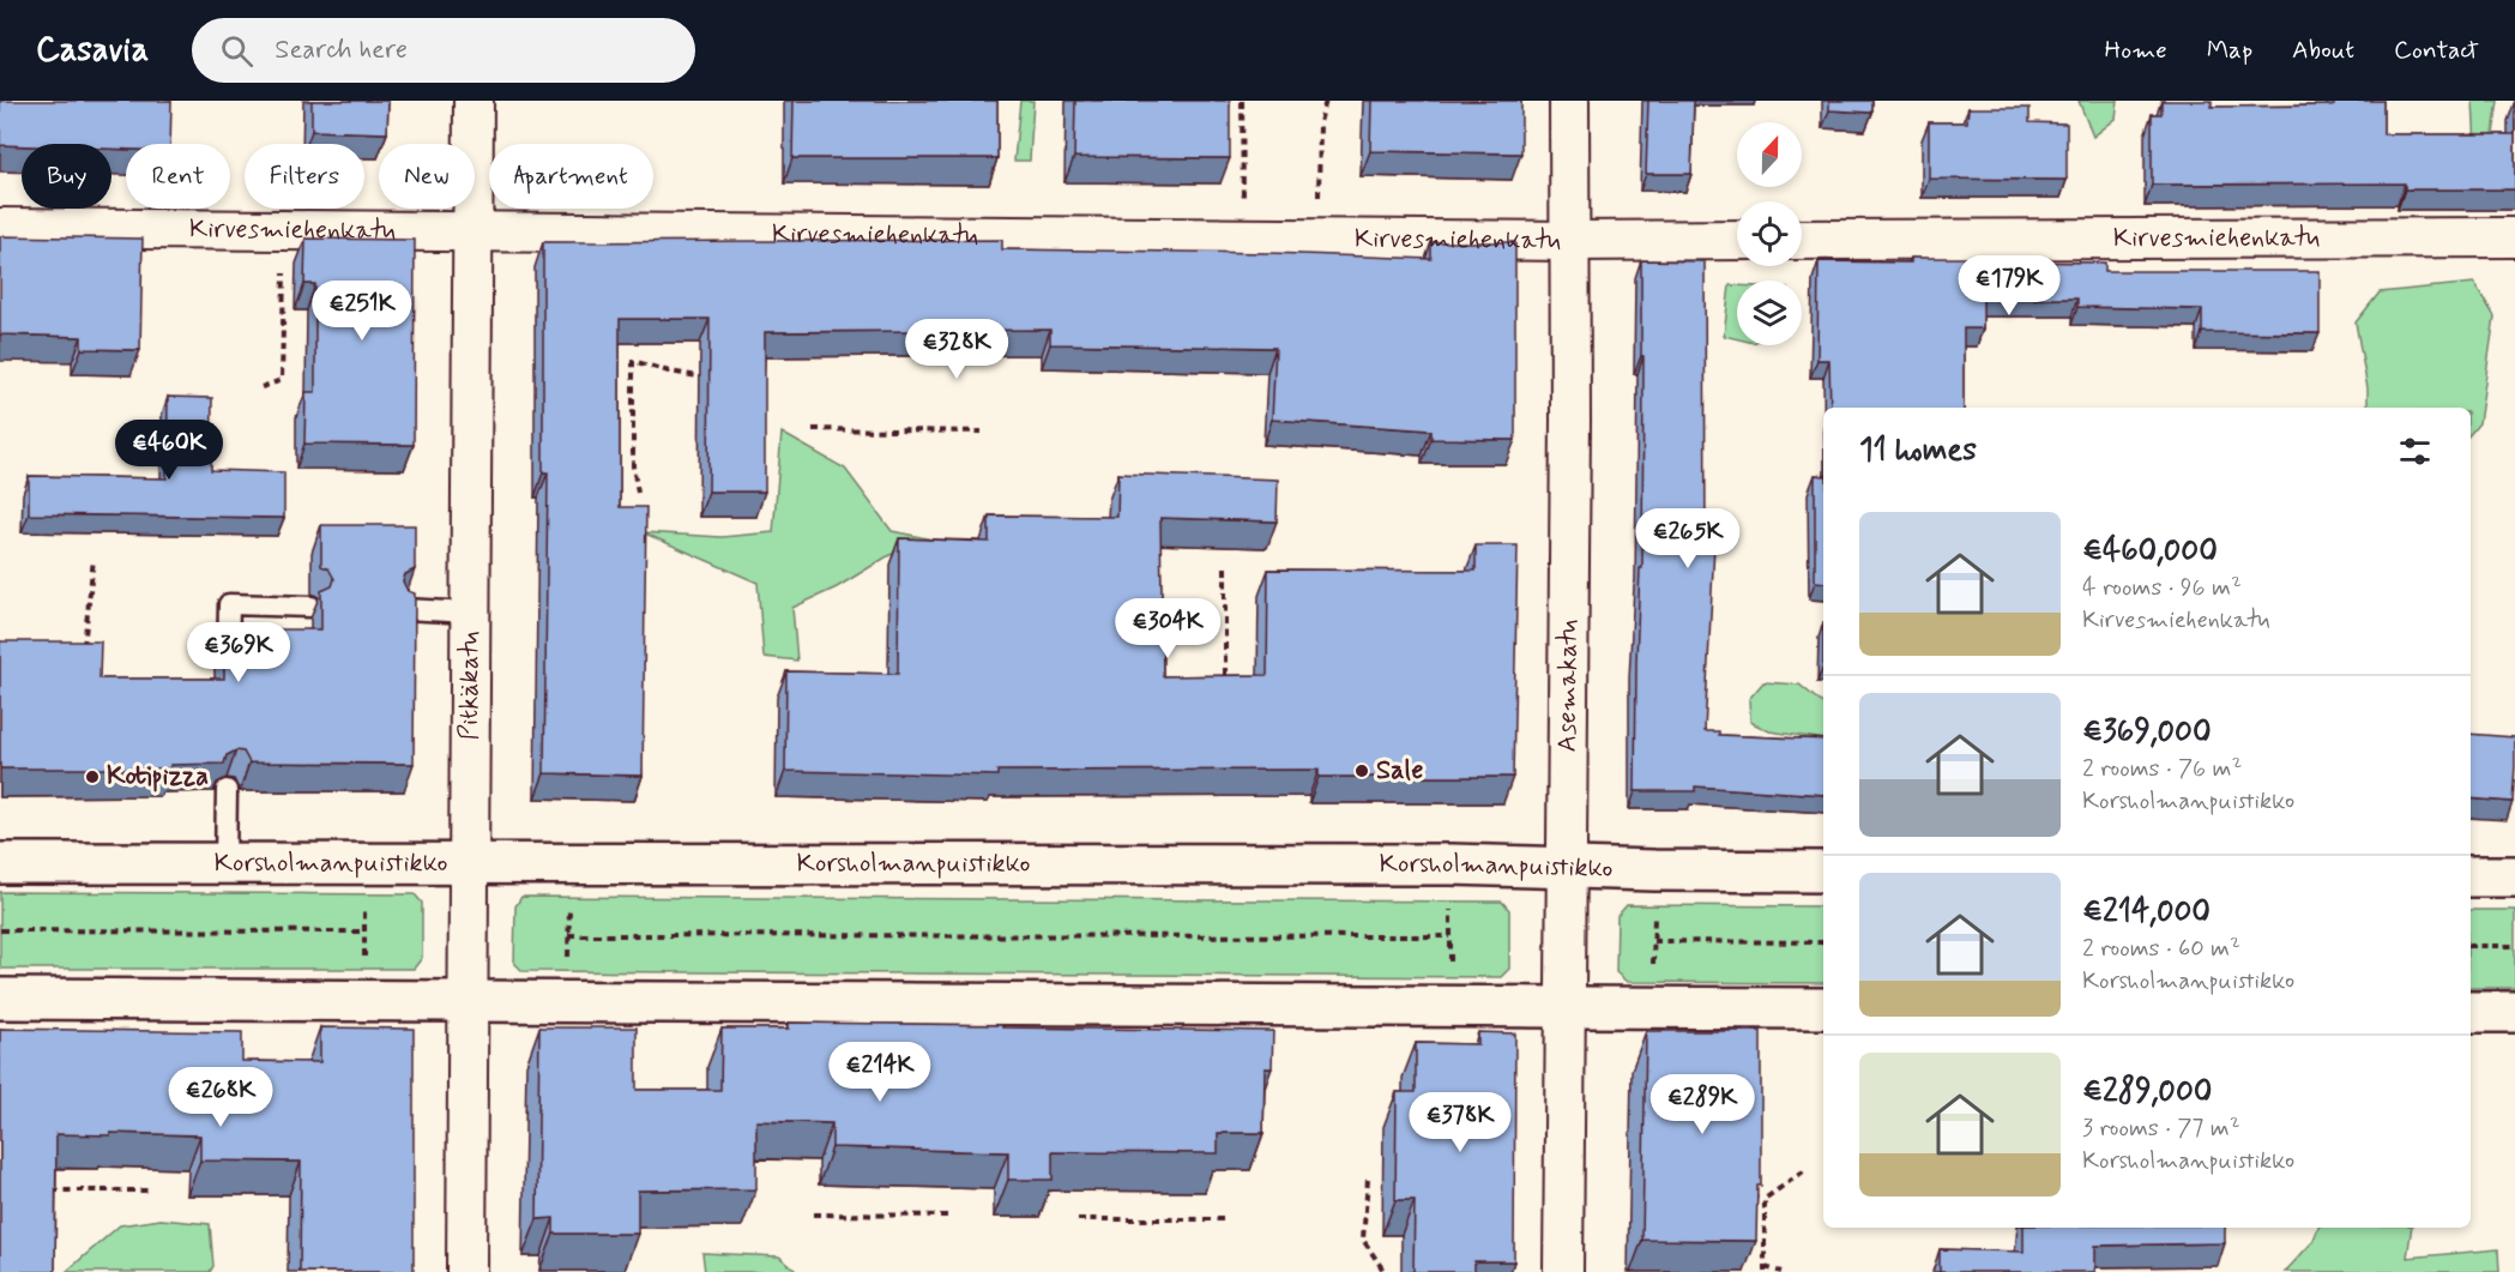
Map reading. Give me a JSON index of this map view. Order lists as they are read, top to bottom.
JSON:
{
  "streets": {
    "main road": ["Korsholmanpuistikko"],
    "street": ["Kirvesmiehenkatu", "Pitkäkatu", "Asemakatu"]
  },
  "crossings": [
    ["Kirvesmiehenkatu", "Pitkäkatu"],
    ["Kirvesmiehenkatu", "Asemakatu"],
    ["Pitkäkatu", "Korsholmanpuistikko"],
    ["Asemakatu", "Korsholmanpuistikko"]
  ],
  "places": ["Sale", "Kotipizza"],
  "north": "top",
  "page": {
    "header": "Casavia",
    "search": "Search here",
    "nav": [
      "Home",
      "Map",
      "About",
      "Contact"
    ],
    "chip": [
      "Buy",
      "Rent",
      "Filters",
      "New",
      "Apartment"
    ],
    "price": [
      "€179K",
      "€251K",
      "€328K",
      "€460K",
      "€265K",
      "€304K",
      "€369K",
      "€214K",
      "€268K",
      "€289K",
      "€378K"
    ],
    "heading": "11 homes",
    "list": [
      {
        "name": "€460,000",
        "note": "4 rooms · 96 m² · Kirvesmiehenkatu"
      },
      {
        "name": "€369,000",
        "note": "2 rooms · 76 m² · Korsholmanpuistikko"
      },
      {
        "name": "€214,000",
        "note": "2 rooms · 60 m² · Korsholmanpuistikko"
      },
      {
        "name": "€289,000",
        "note": "3 rooms · 77 m² · Korsholmanpuistikko"
      }
    ]
  }
}
